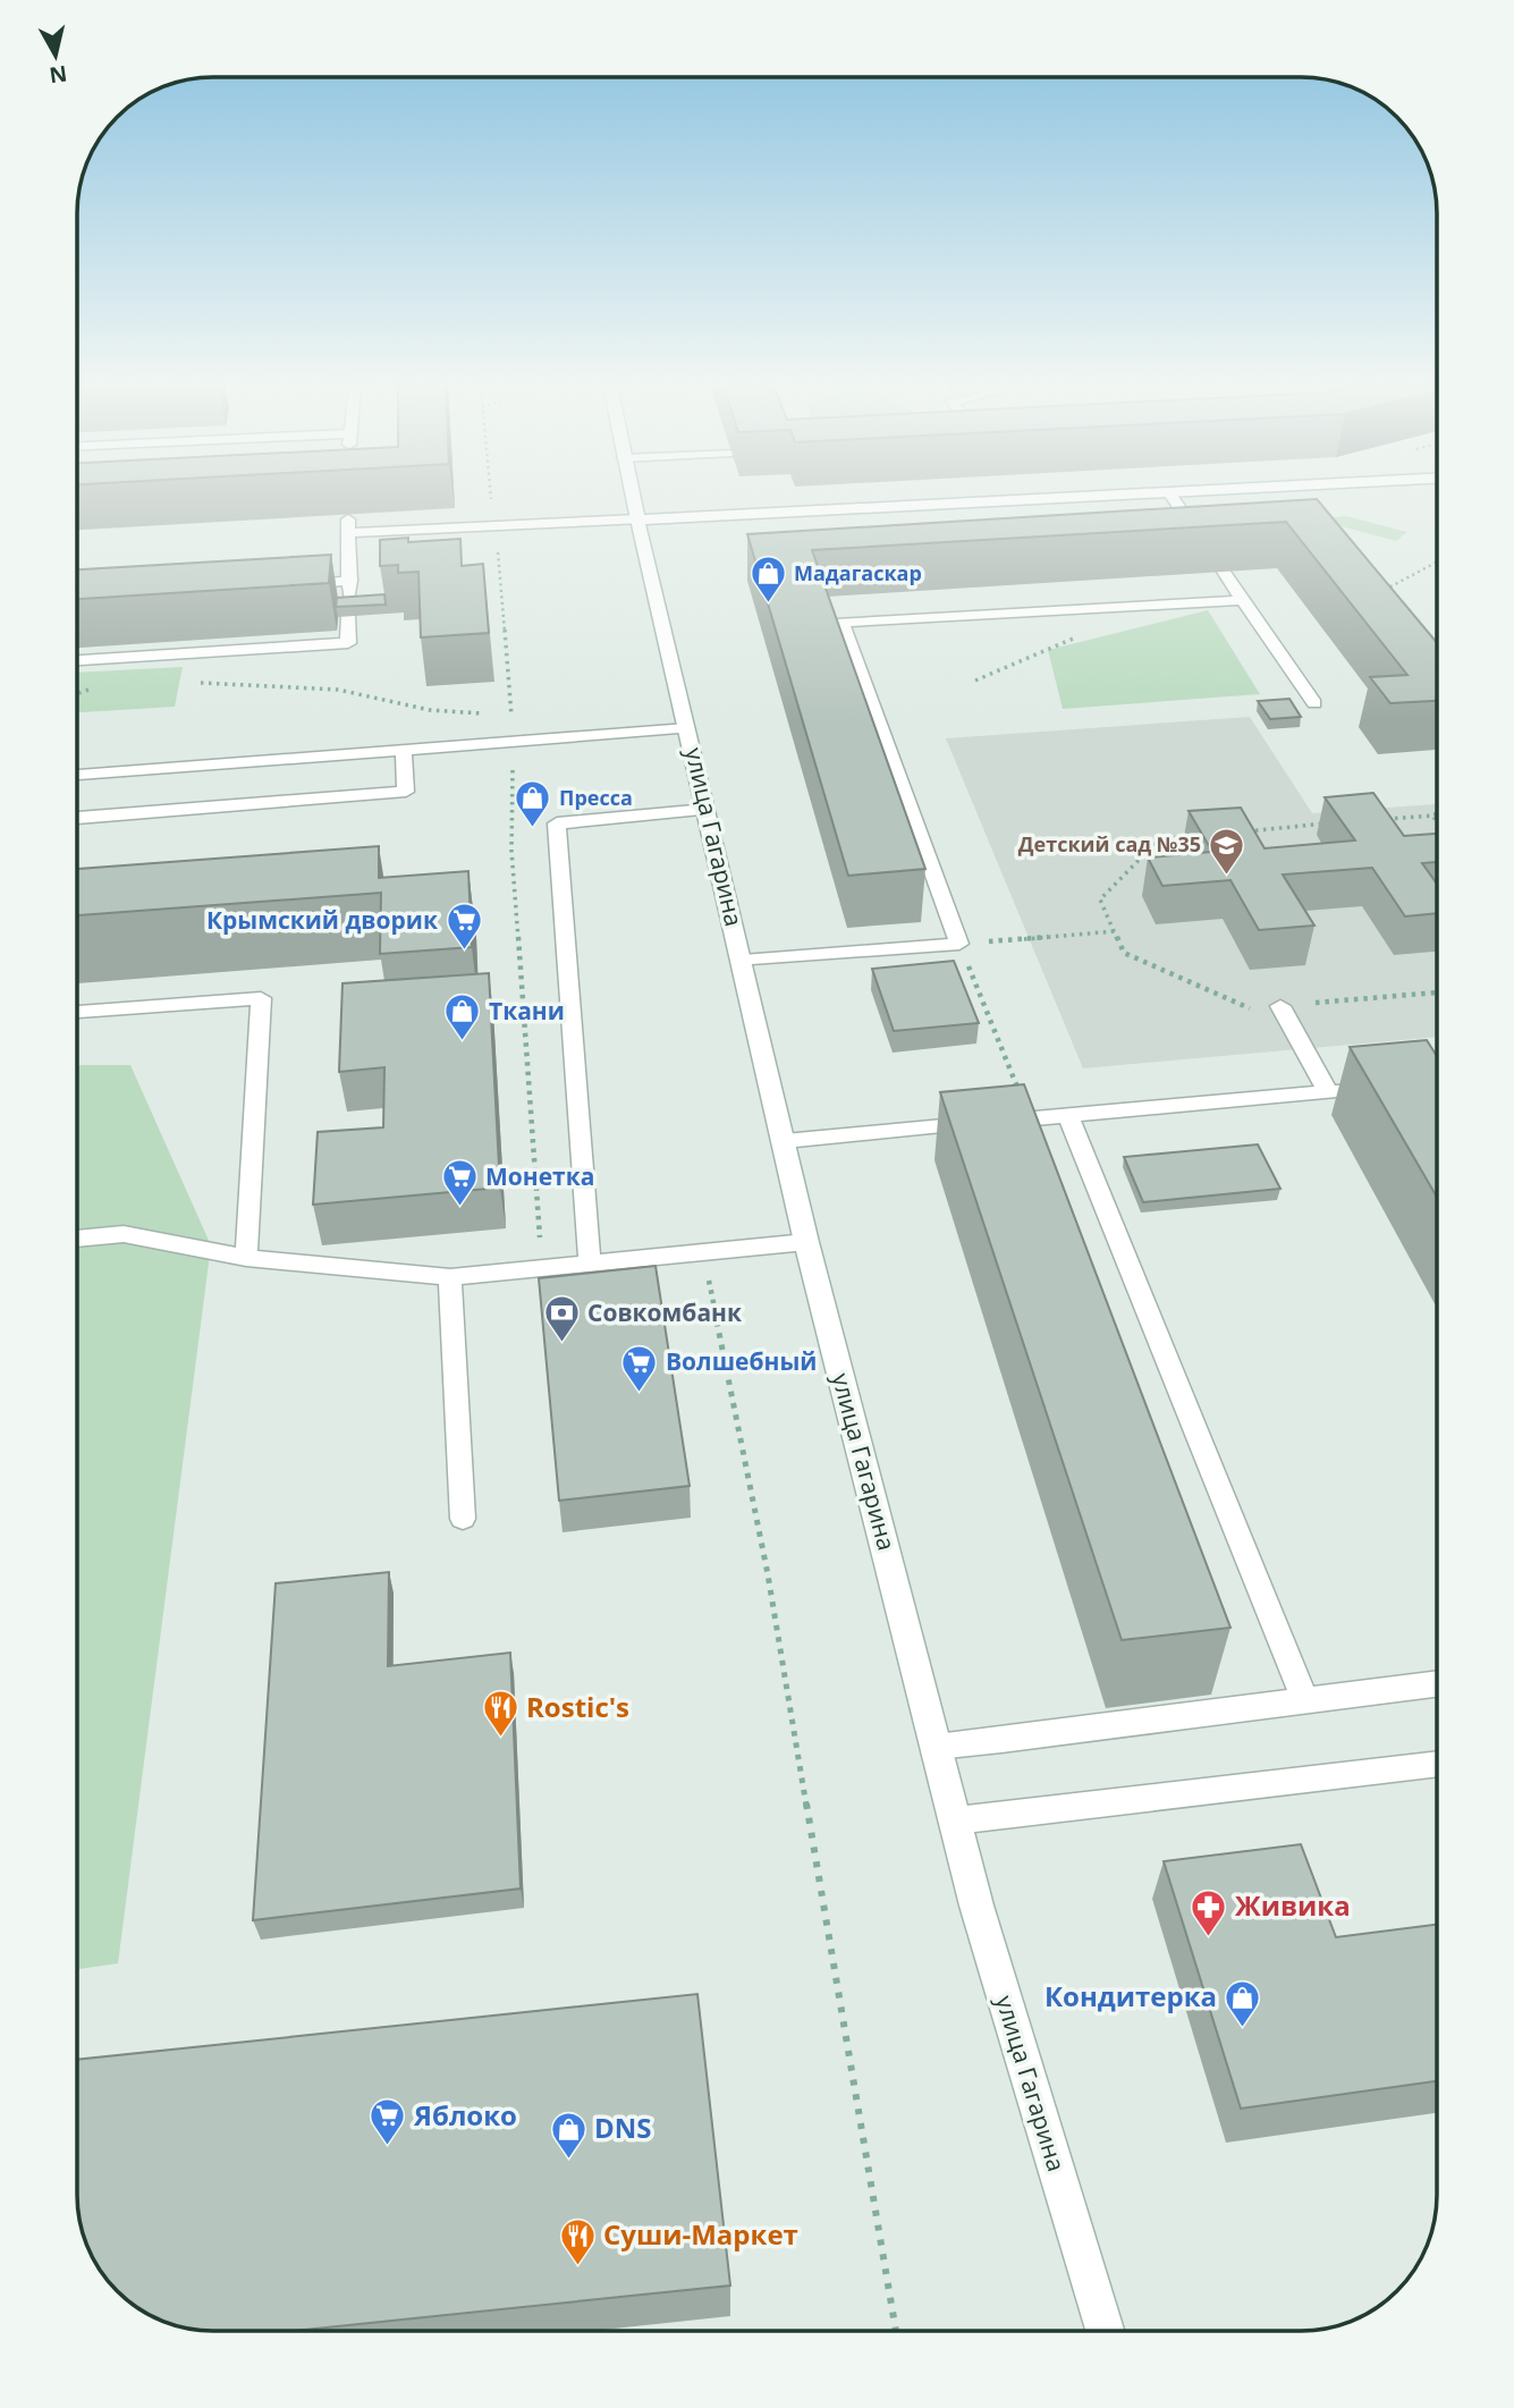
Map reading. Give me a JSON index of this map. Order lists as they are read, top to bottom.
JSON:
{
  "streets": {
    "street": ["улица Гагарина"]
  },
  "places": {
    "shop": [
      "Мадагаскар",
      "Пресса",
      "Ткани",
      "Кондитерка",
      "DNS"
    ],
    "school or university": ["Детский сад №35"],
    "supermarket": [
      "Крымский дворик",
      "Монетка",
      "Волшебный",
      "Яблоко"
    ],
    "bank": ["Совкомбанк"],
    "restaurant": ["Rostic's", "Суши-Маркет"],
    "pharmacy": ["Живика"]
  },
  "north": "bottom"
}
